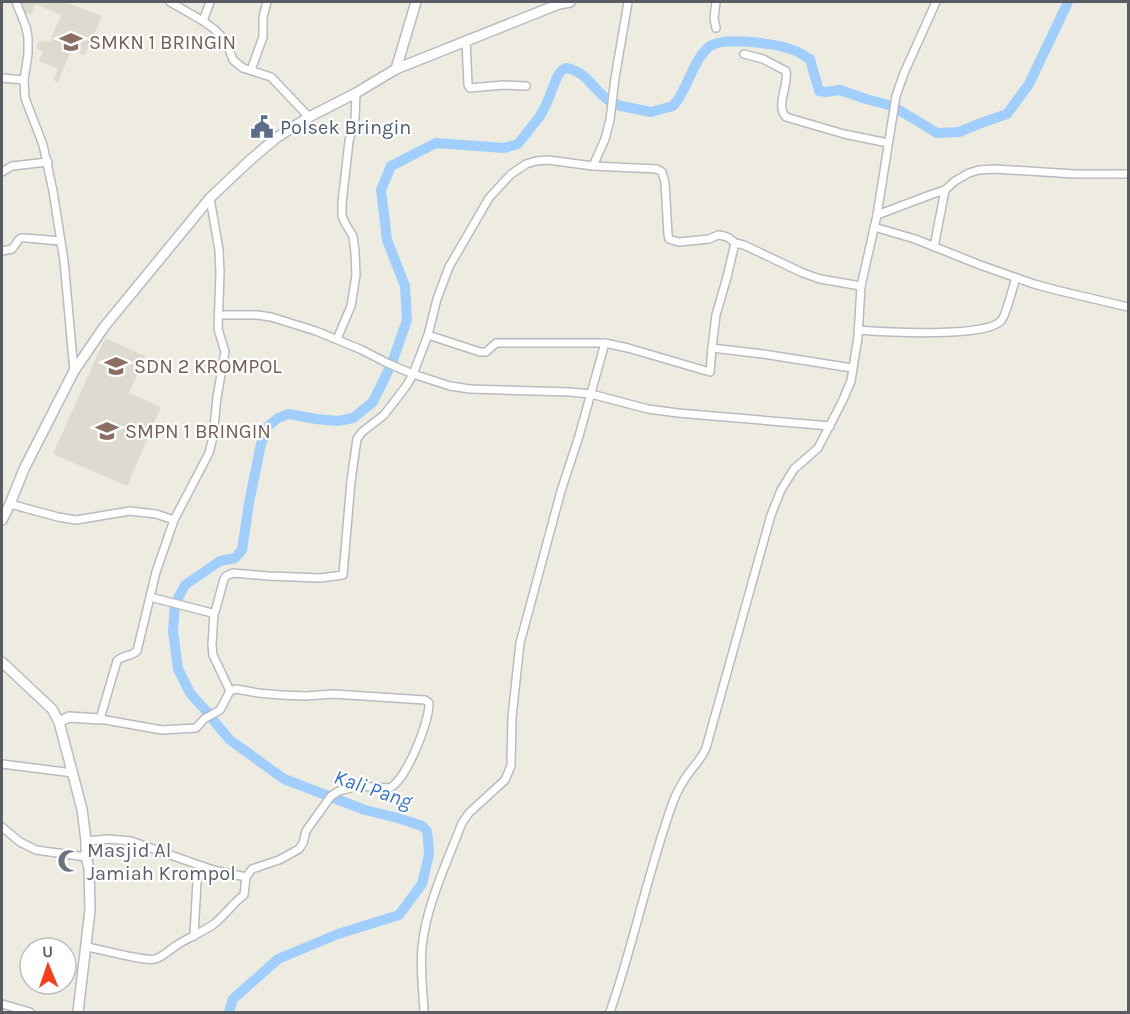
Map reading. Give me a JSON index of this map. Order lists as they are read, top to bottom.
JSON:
{
  "water": ["Kali Pang"],
  "places": {
    "school or university": ["SMKN 1 BRINGIN", "SDN 2 KROMPOL", "SMPN 1 BRINGIN"],
    "public building": ["Polsek Bringin"],
    "mosque": ["Masjid Al Jamiah Krompol"]
  },
  "north": "top"
}
